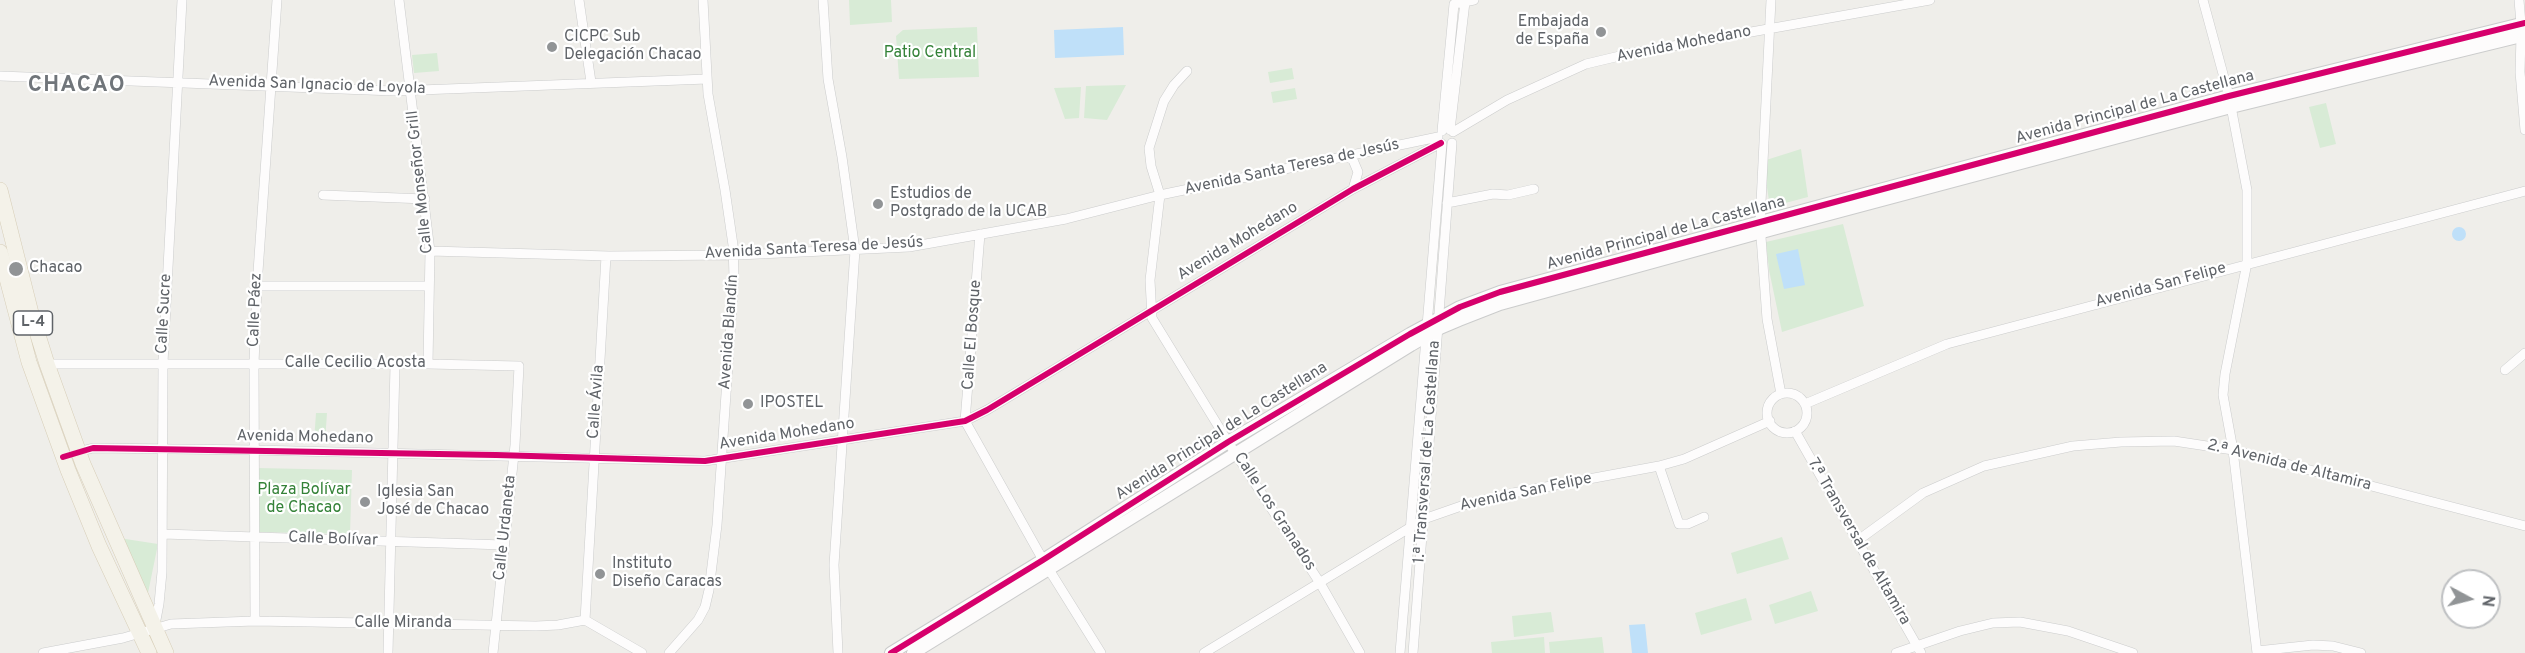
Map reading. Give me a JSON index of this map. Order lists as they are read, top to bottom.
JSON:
{
  "streets": {
    "main road": ["L-4"],
    "street": [
      "Avenida Mohedano",
      "Avenida San Ignacio de Loyola",
      "Avenida Principal de La Castellana",
      "Avenida Santa Teresa de Jesús",
      "Calle Monseñor Grill",
      "Avenida San Felipe",
      "Calle Páez",
      "Calle Sucre",
      "Avenida Blandín",
      "Calle El Bosque",
      "Calle Cecilio Acosta",
      "Calle Ávila",
      "1.ª Transversal de La Castellana",
      "2.ª Avenida de Altamira",
      "Calle Los Granados",
      "Calle Urdaneta",
      "Calle Bolívar",
      "7.ª Transversal de Altamira",
      "Calle Miranda"
    ]
  },
  "crossings": [
    ["Avenida Mohedano", "Avenida Santa Teresa de Jesús"],
    ["Avenida Mohedano", "Calle Páez"],
    ["Avenida Mohedano", "Calle Sucre"],
    ["Avenida Mohedano", "L-4"],
    ["Avenida Mohedano", "Avenida Blandín"],
    ["Avenida Mohedano", "Calle El Bosque"],
    ["Avenida Mohedano", "Calle Ávila"],
    ["Avenida Mohedano", "1.ª Transversal de La Castellana"],
    ["Avenida Mohedano", "Calle Los Granados"],
    ["Avenida Mohedano", "Calle Urdaneta"],
    ["Avenida San Ignacio de Loyola", "Calle Monseñor Grill"],
    ["Avenida San Ignacio de Loyola", "Calle Páez"],
    ["Avenida San Ignacio de Loyola", "Calle Sucre"],
    ["Avenida San Ignacio de Loyola", "Avenida Blandín"],
    ["Avenida Principal de La Castellana", "1.ª Transversal de La Castellana"],
    ["Avenida Principal de La Castellana", "Calle Los Granados"],
    ["Avenida Santa Teresa de Jesús", "Calle Monseñor Grill"],
    ["Avenida Santa Teresa de Jesús", "Avenida Blandín"],
    ["Avenida Santa Teresa de Jesús", "Calle El Bosque"],
    ["Avenida Santa Teresa de Jesús", "Calle Ávila"],
    ["Avenida Santa Teresa de Jesús", "1.ª Transversal de La Castellana"],
    ["Avenida Santa Teresa de Jesús", "Calle Los Granados"],
    ["Calle Monseñor Grill", "Calle Cecilio Acosta"],
    ["Avenida San Felipe", "1.ª Transversal de La Castellana"],
    ["Avenida San Felipe", "Calle Los Granados"],
    ["Avenida San Felipe", "7.ª Transversal de Altamira"],
    ["Calle Páez", "Calle Cecilio Acosta"],
    ["Calle Páez", "Calle Bolívar"],
    ["Calle Páez", "Calle Miranda"],
    ["Calle Sucre", "L-4"],
    ["Calle Sucre", "Calle Cecilio Acosta"],
    ["Calle Sucre", "Calle Bolívar"],
    ["Calle Sucre", "Calle Miranda"],
    ["L-4", "Calle Cecilio Acosta"],
    ["L-4", "Calle Miranda"],
    ["Calle Cecilio Acosta", "Calle Urdaneta"],
    ["Calle Ávila", "Calle Miranda"],
    ["2.ª Avenida de Altamira", "7.ª Transversal de Altamira"],
    ["Calle Urdaneta", "Calle Bolívar"],
    ["Calle Urdaneta", "Calle Miranda"]
  ],
  "districts": ["CHACAO"],
  "parks": ["Patio Central", "Plaza Bolívar de Chacao"],
  "places": [
    "Embajada de España",
    "CICPC Sub Delegación Chacao",
    "Estudios de Postgrado de la UCAB",
    "Chacao",
    "IPOSTEL",
    "Iglesia San José de Chacao",
    "Instituto Diseño Caracas"
  ],
  "north": "right"
}
